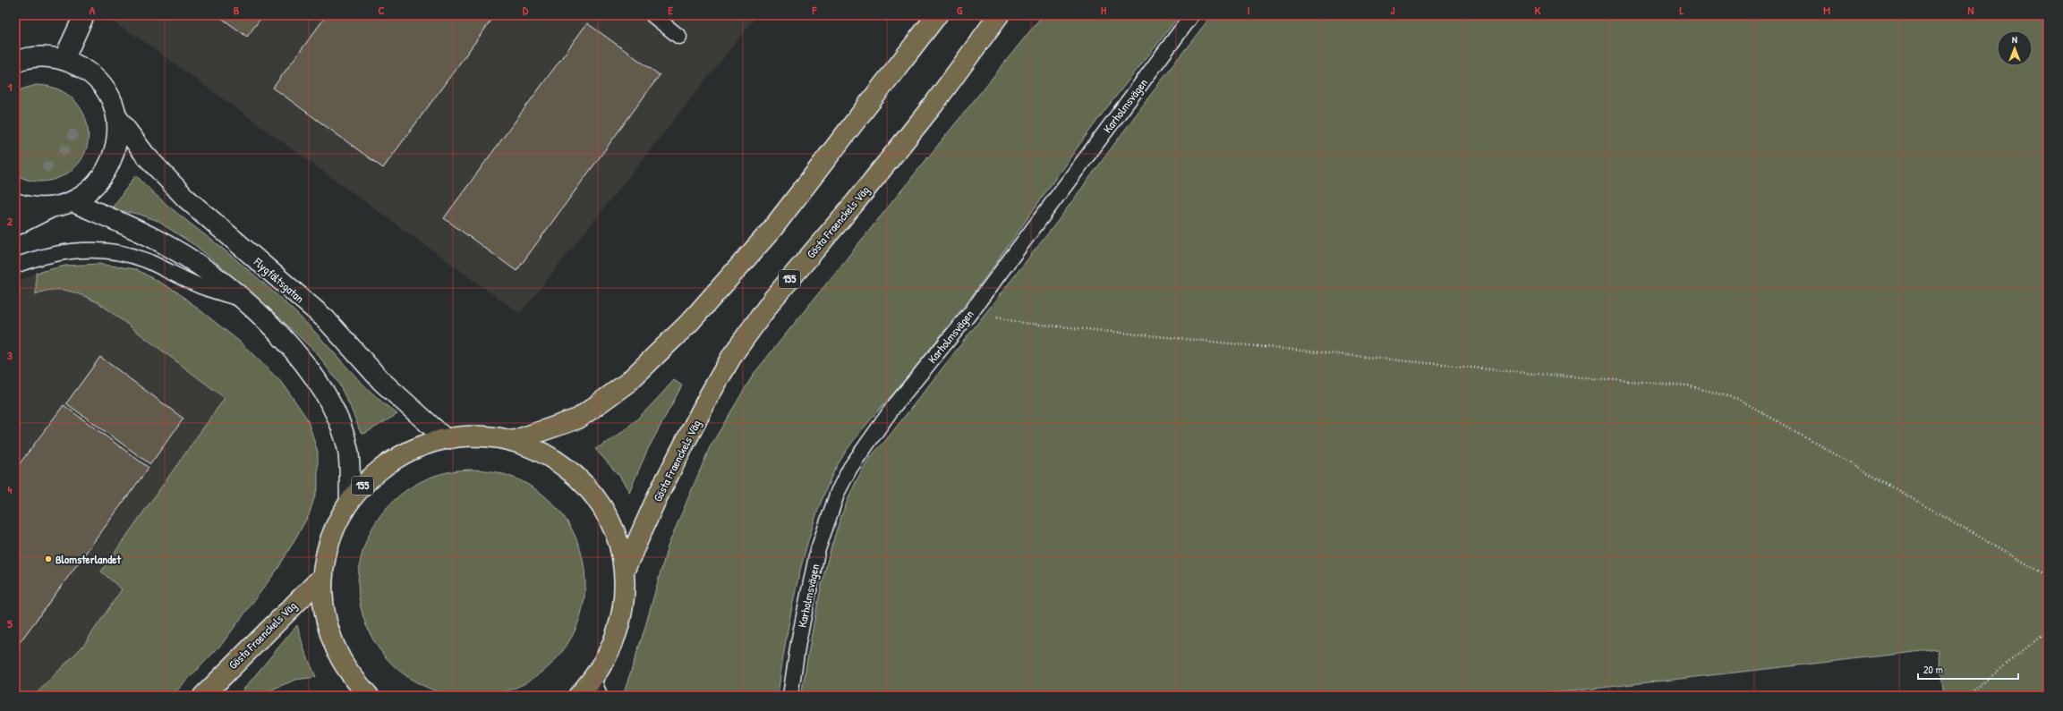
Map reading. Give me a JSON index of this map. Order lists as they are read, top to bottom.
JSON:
{
  "streets": {
    "main road": ["Gösta Fraenckels Väg", "155"],
    "street": ["Flygfältsgatan"],
    "lane": ["Karholmsvägen"]
  },
  "crossings": [
    ["Gösta Fraenckels Väg", "Flygfältsgatan"]
  ],
  "places": ["Blomsterlandet"],
  "scale_bar": "20 m",
  "north": "top",
  "grid": {
    "columns": [
      "A",
      "B",
      "C",
      "D",
      "E",
      "F",
      "G",
      "H",
      "I",
      "J",
      "K",
      "L",
      "M",
      "N"
    ],
    "rows": [
      "1",
      "2",
      "3",
      "4",
      "5"
    ]
  }
}
